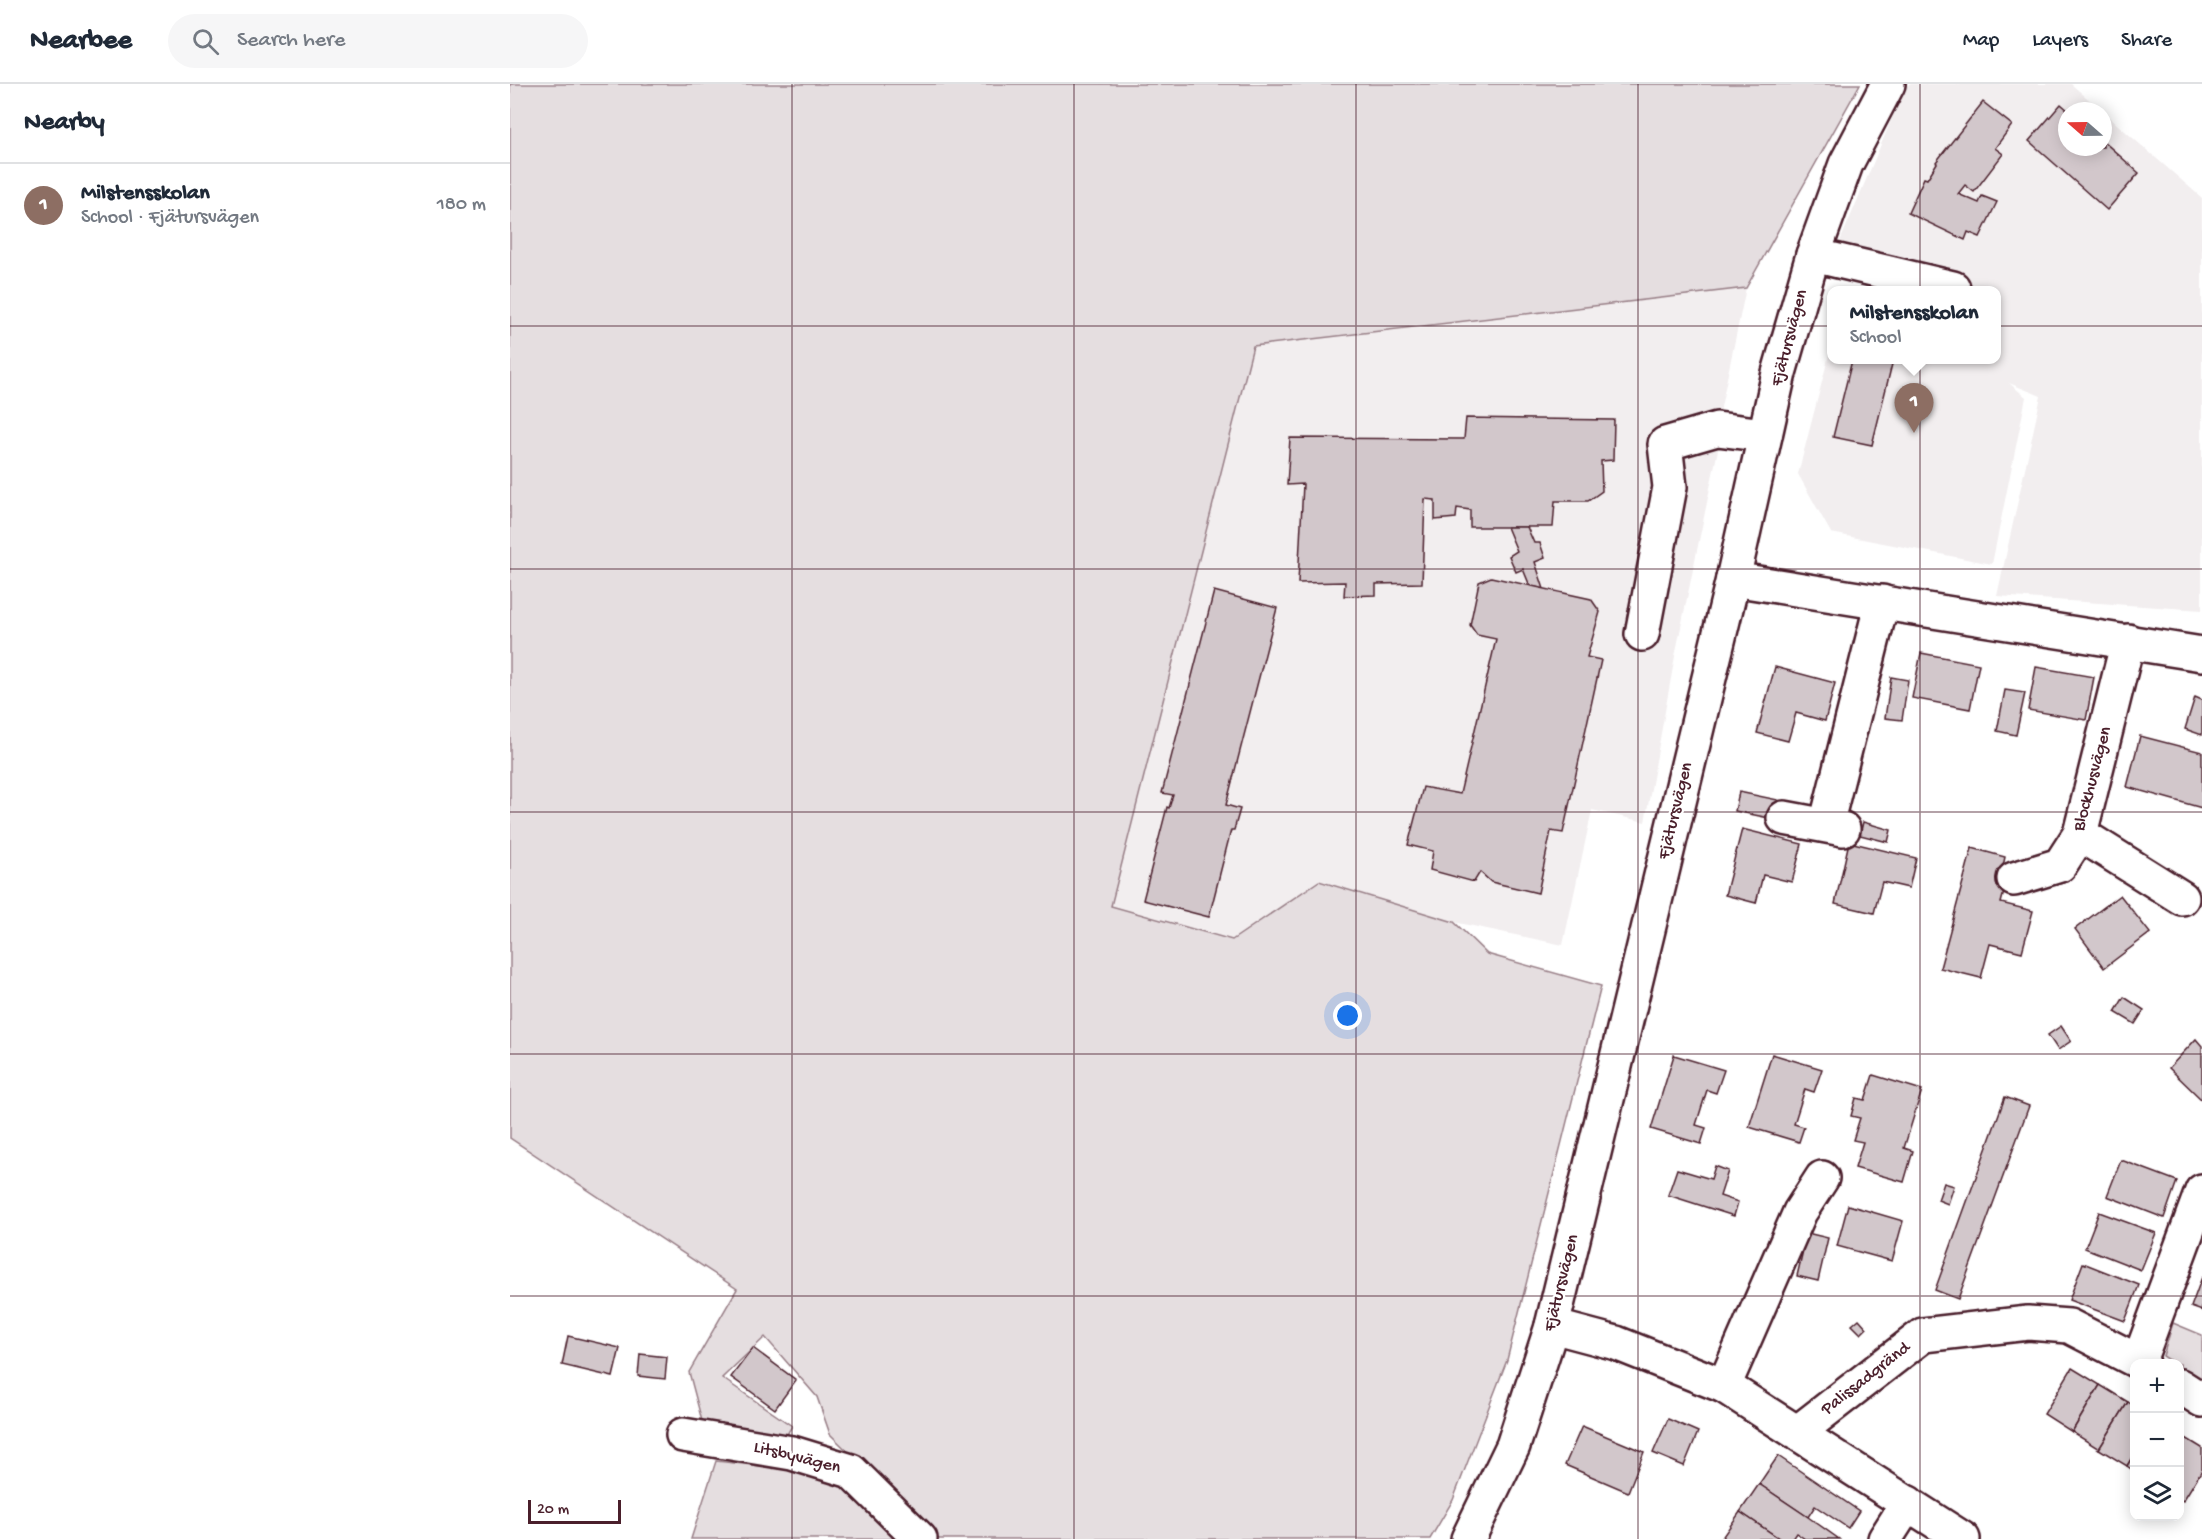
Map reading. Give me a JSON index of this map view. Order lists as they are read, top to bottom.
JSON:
{
  "streets": {
    "street": [
      "Fjätursvägen",
      "Blockhusvägen",
      "Palissadgränd",
      "Litsbyvägen"
    ]
  },
  "scale_bar": "20 m",
  "north": "left",
  "page": {
    "header": "Nearbee",
    "search": "Search here",
    "nav": ["Map", "Layers", "Share"],
    "heading": "Nearby",
    "list": [
      {
        "mark": "1",
        "name": "Milstensskolan",
        "note": "School · Fjätursvägen",
        "value": "180 m"
      }
    ],
    "popup": ["Milstensskolan", "School"],
    "pins": "1",
    "map_buttons": ["+", "−"],
    "scale": "20 m"
  }
}
